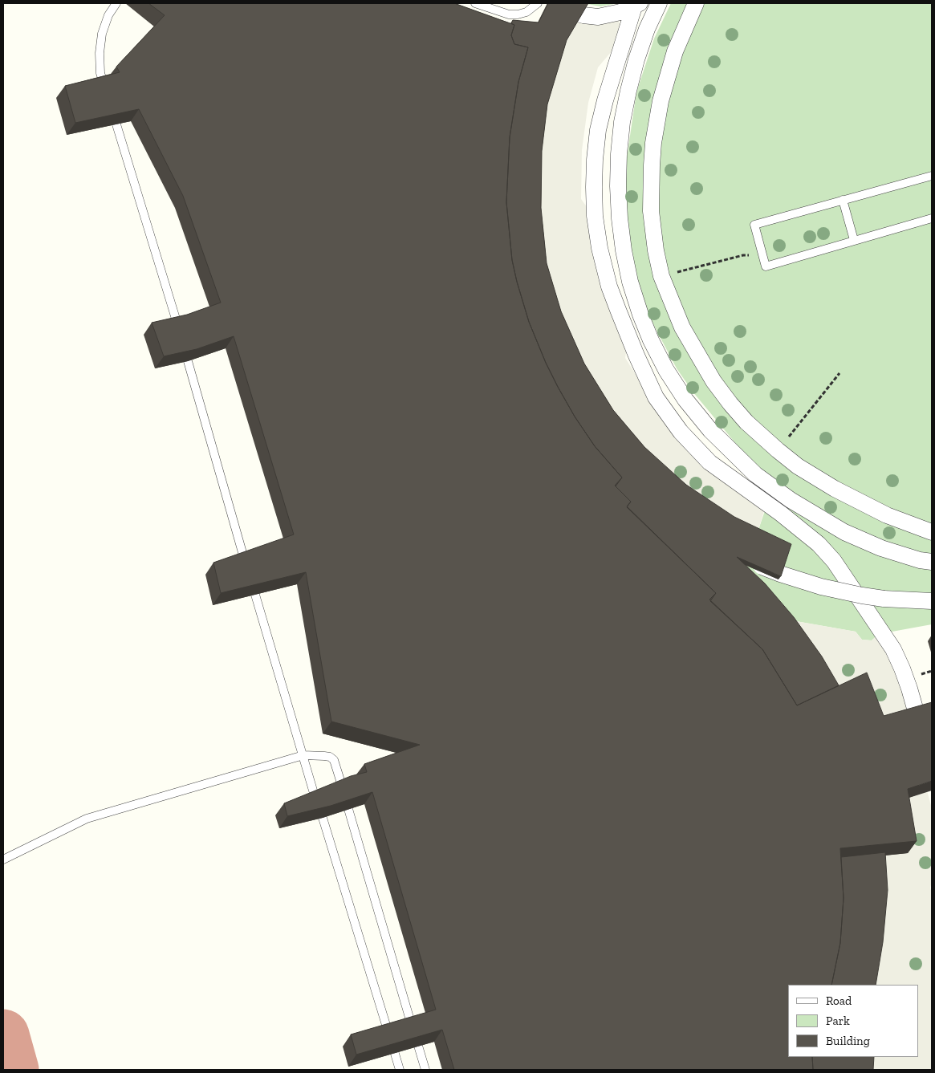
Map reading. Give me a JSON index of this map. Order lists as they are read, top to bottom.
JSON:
{
  "legend": ["Road", "Park", "Building"]
}
